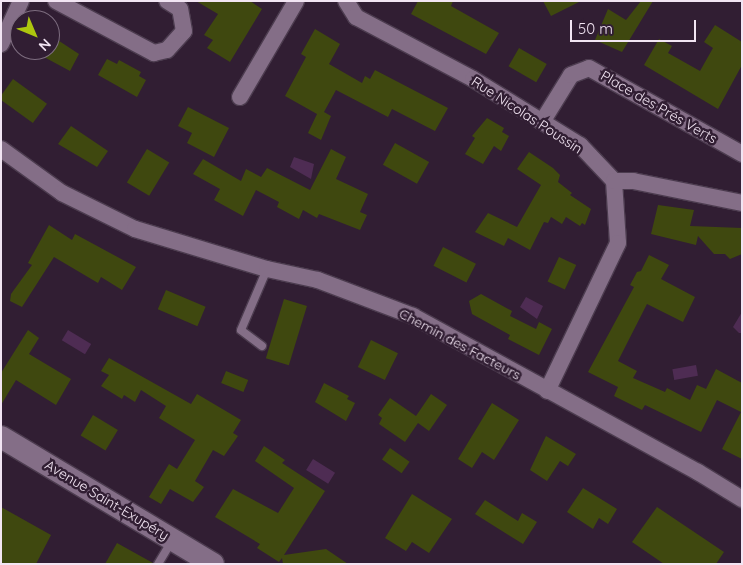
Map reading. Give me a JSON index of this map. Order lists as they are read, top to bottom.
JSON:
{
  "streets": {
    "main road": ["Avenue Saint-Exupéry"],
    "street": ["Place des Prés Verts", "Rue Nicolas Poussin", "Chemin des Facteurs"]
  },
  "crossings": [
    ["Place des Prés Verts", "Rue Nicolas Poussin"]
  ],
  "scale_bar": "50 m",
  "north": "bottom right"
}
